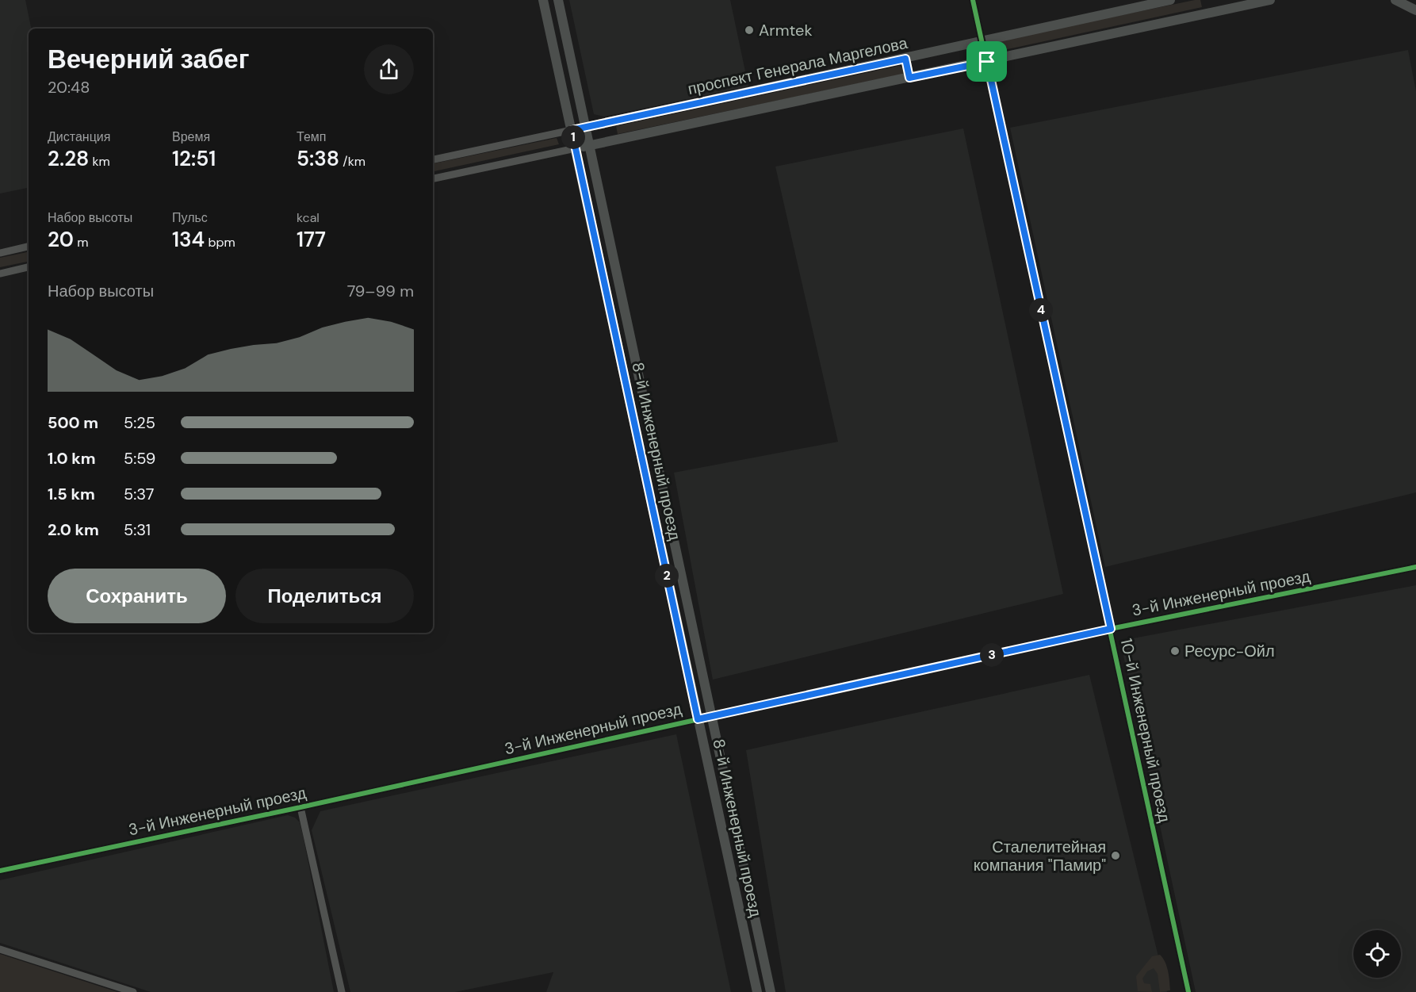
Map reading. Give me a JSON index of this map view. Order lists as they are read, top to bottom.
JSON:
{
  "streets": {
    "street": [
      "проспект Генерала Маргелова",
      "8-й Инженерный проезд",
      "3-й Инженерный проезд",
      "10-й Инженерный проезд"
    ]
  },
  "crossings": [
    ["проспект Генерала Маргелова", "8-й Инженерный проезд"],
    ["проспект Генерала Маргелова", "10-й Инженерный проезд"],
    ["8-й Инженерный проезд", "3-й Инженерный проезд"],
    ["3-й Инженерный проезд", "10-й Инженерный проезд"]
  ],
  "places": ["Armtek", "Ресурс-Ойл", "Сталелитейная компания \"Памир\""],
  "page": {
    "heading": ["Вечерний забег", "20:48"],
    "stats": [
      ["Дистанция", "2.28 km"],
      ["Время", "12:51"],
      ["Темп", "5:38 /km"],
      ["Набор высоты", "20 m"],
      ["Пульс", "134 bpm"],
      ["kcal", "177"]
    ],
    "pins": [
      "1",
      "4",
      "2",
      "3"
    ],
    "chart": ["Набор высоты", "79–99 m"],
    "list": [
      {
        "name": "500 m",
        "note": "5:25"
      },
      {
        "name": "1.0 km",
        "note": "5:59"
      },
      {
        "name": "1.5 km",
        "note": "5:37"
      },
      {
        "name": "2.0 km",
        "note": "5:31"
      }
    ],
    "buttons": ["Сохранить", "Поделиться"]
  }
}
